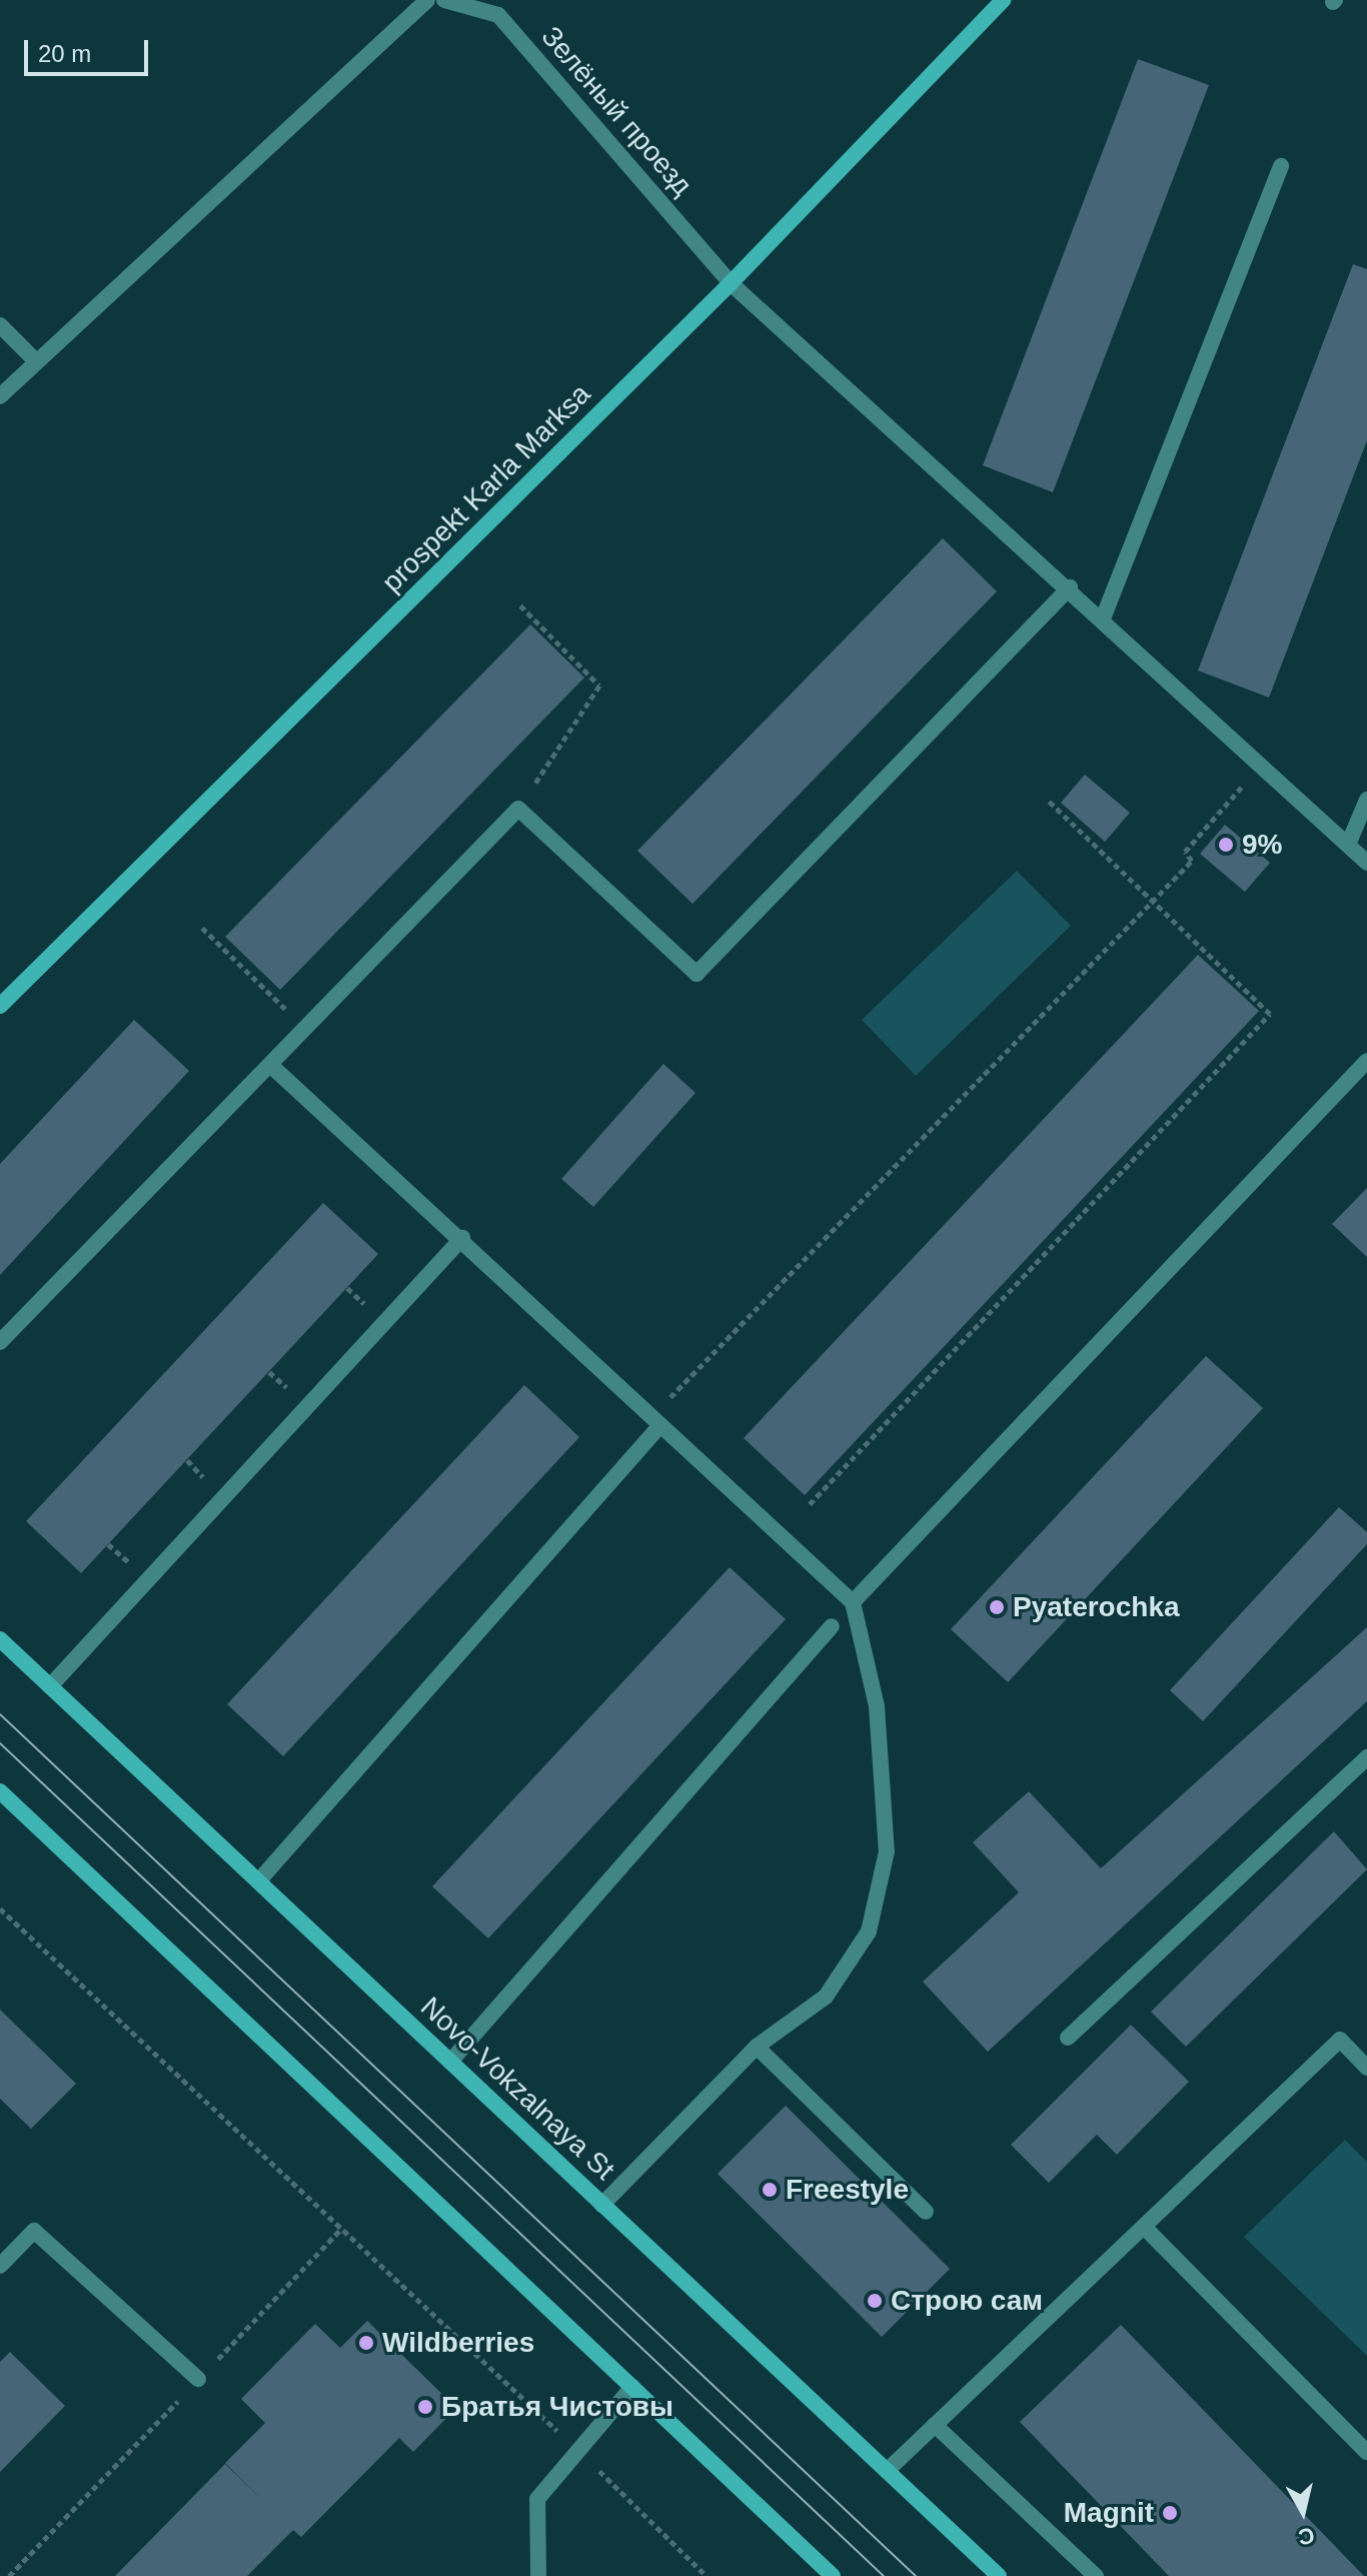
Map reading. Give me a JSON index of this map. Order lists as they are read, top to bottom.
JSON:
{
  "streets": {
    "main road": ["prospekt Karla Marksa", "Novo-Vokzalnaya St"],
    "street": ["Зелёный проезд"]
  },
  "crossings": [
    ["Зелёный проезд", "prospekt Karla Marksa"]
  ],
  "places": [
    "9%",
    "Pyaterochka",
    "Freestyle",
    "Строю сам",
    "Wildberries",
    "Братья Чистовы",
    "Magnit"
  ],
  "scale_bar": "20 m",
  "north": "bottom"
}
